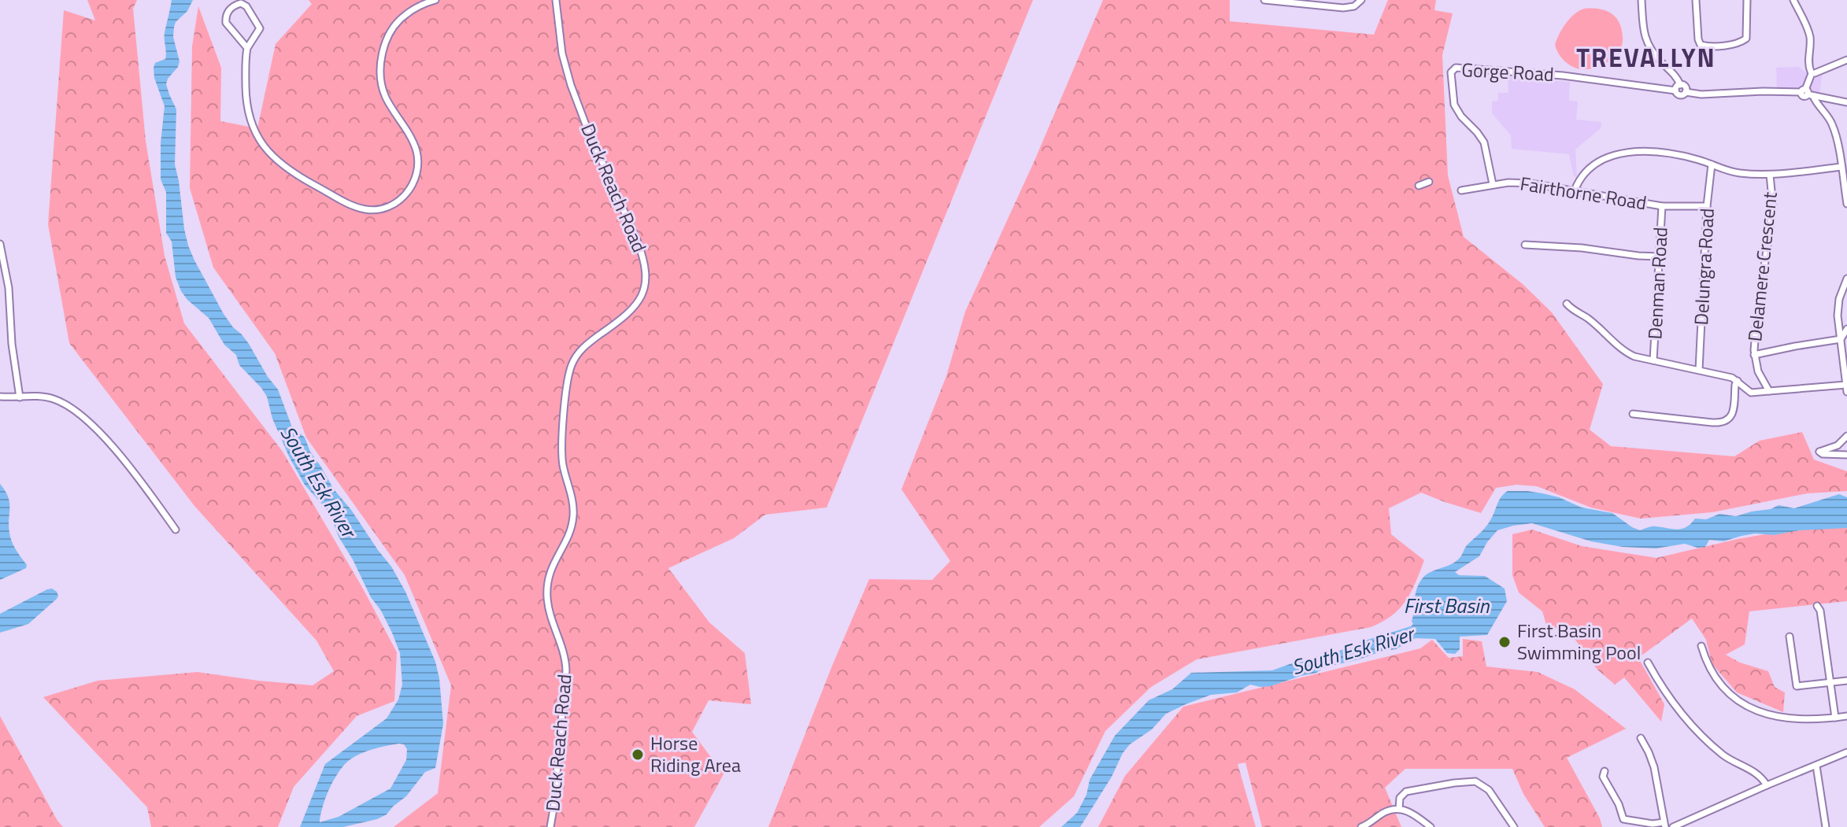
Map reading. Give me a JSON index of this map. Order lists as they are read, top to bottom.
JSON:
{
  "streets": {
    "street": [
      "Gorge Road",
      "Duck Reach Road",
      "Fairthorne Road",
      "Delungra Road",
      "Delamere Crescent",
      "Denman Road"
    ]
  },
  "crossings": [
    ["Gorge Road", "Fairthorne Road"],
    ["Fairthorne Road", "Delungra Road"],
    ["Fairthorne Road", "Denman Road"]
  ],
  "districts": ["TREVALLYN"],
  "water": ["South Esk River", "First Basin"],
  "places": ["First Basin Swimming Pool", "Horse Riding Area"]
}
